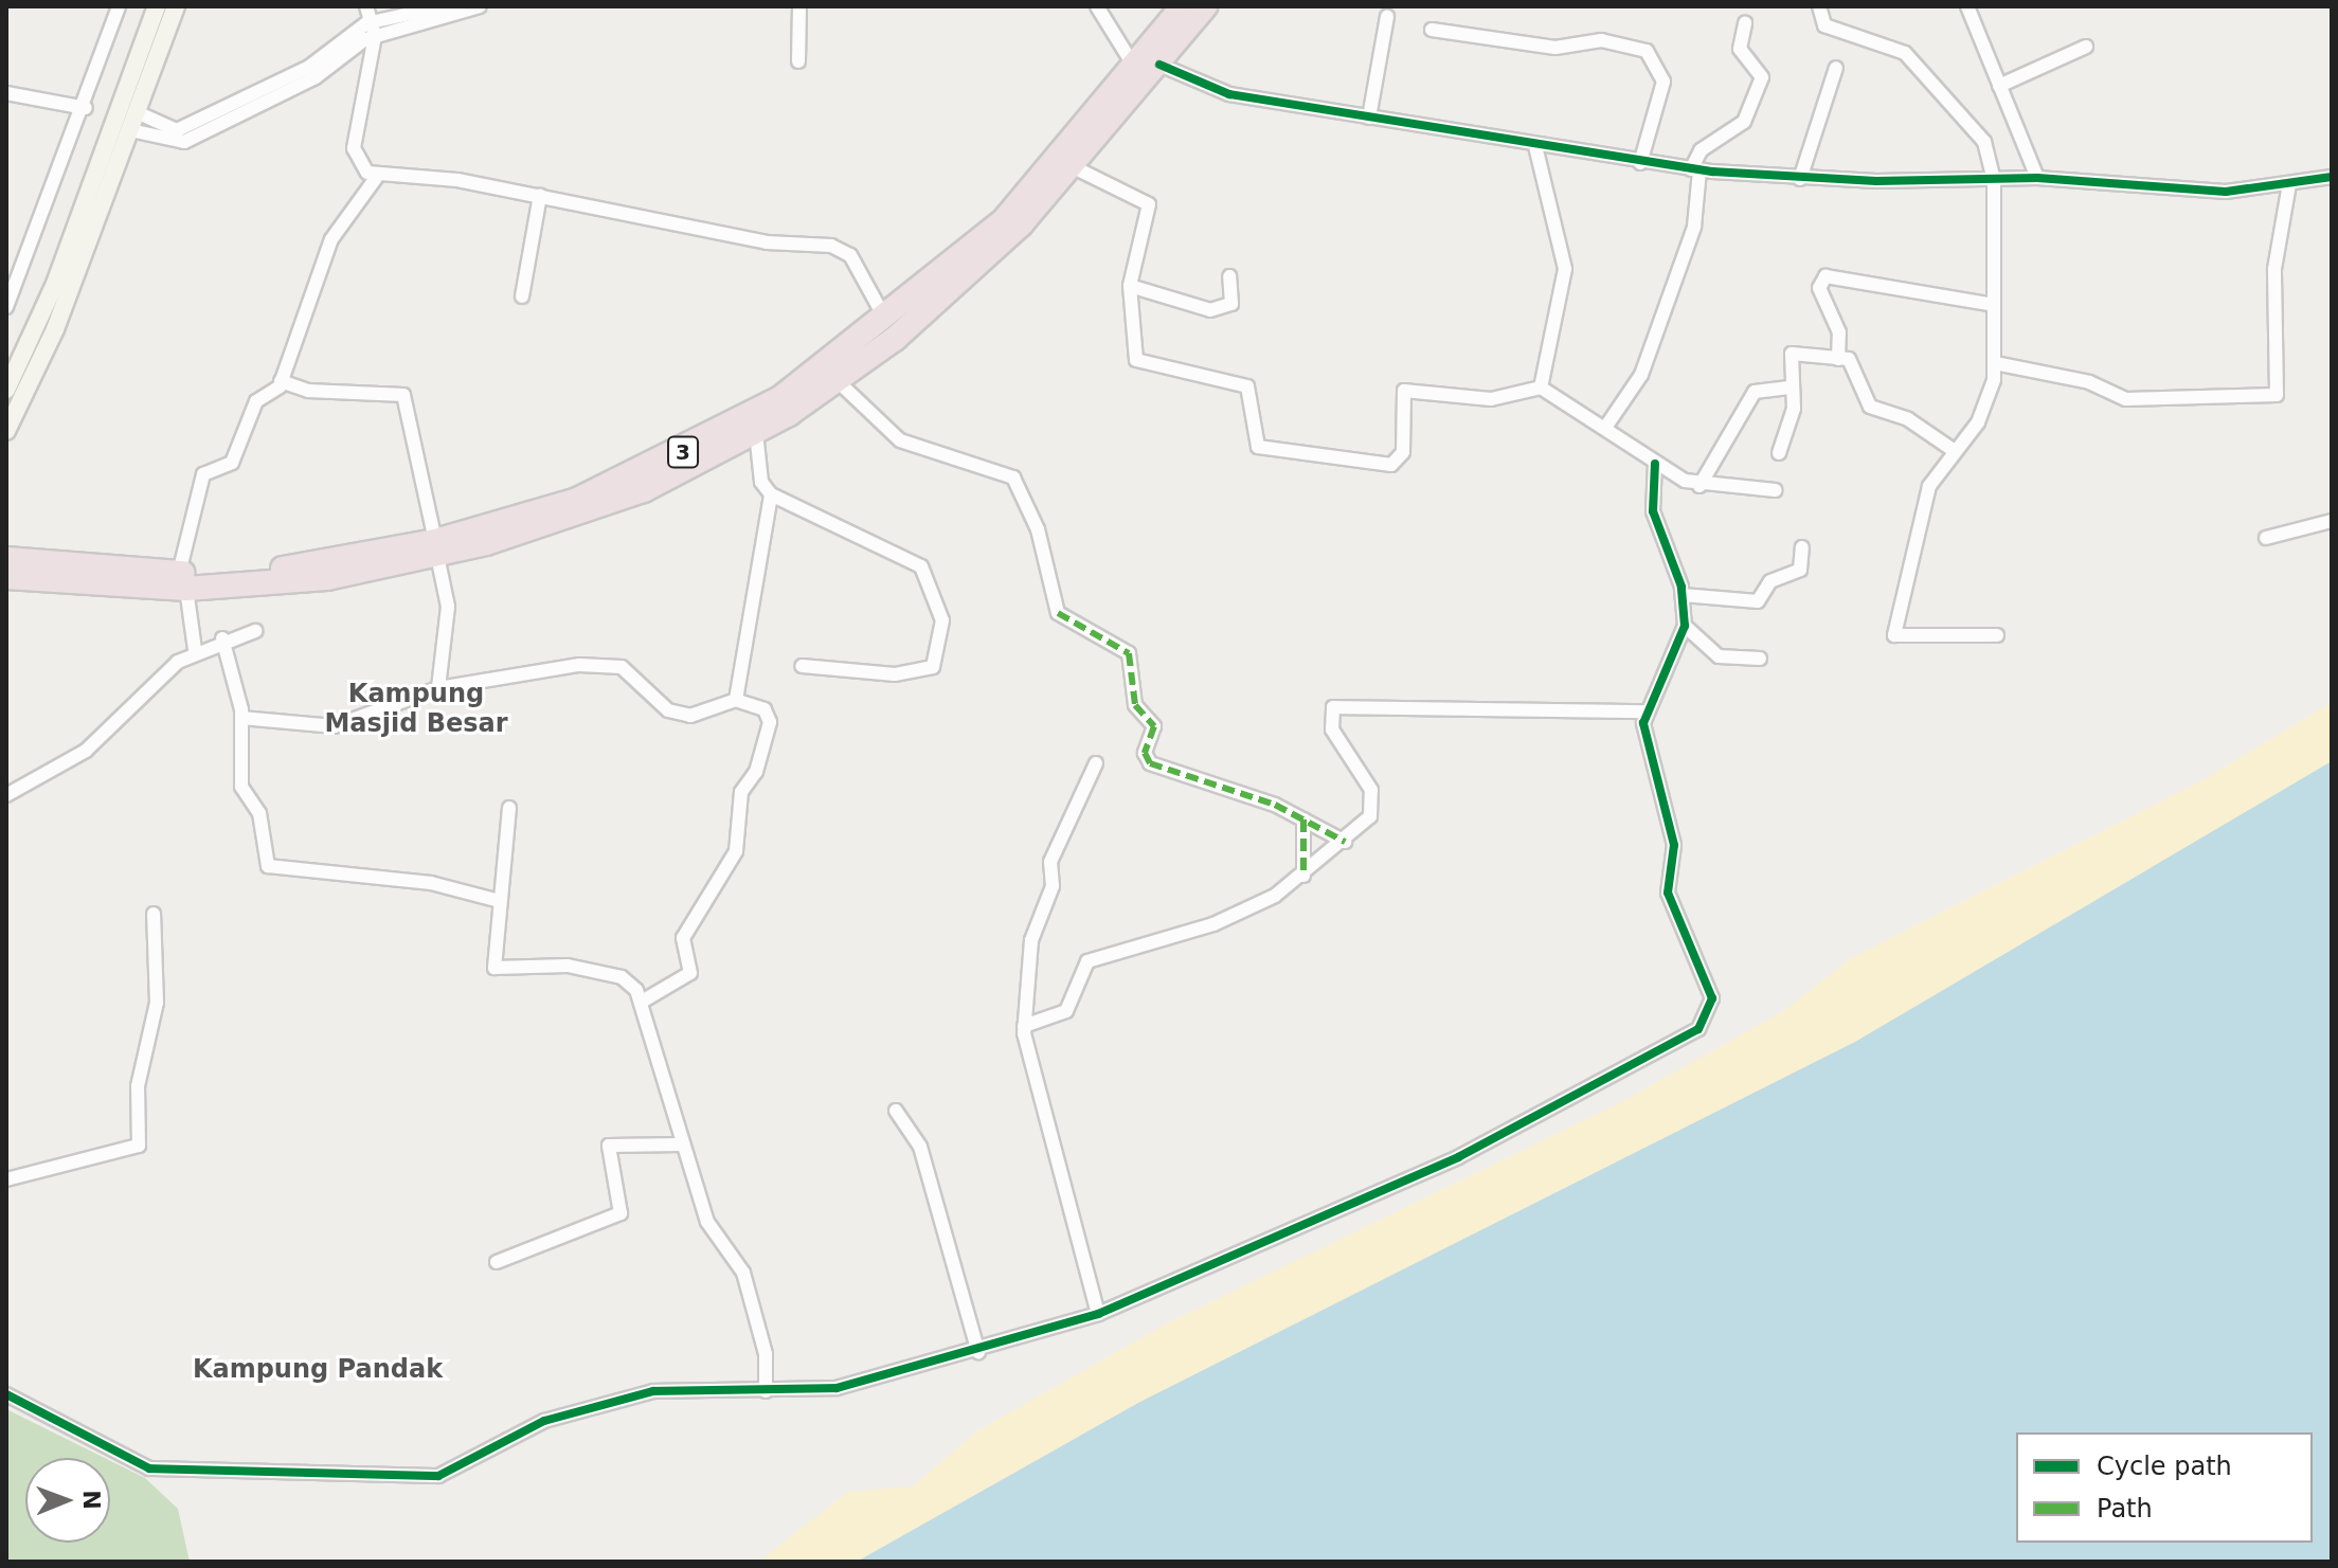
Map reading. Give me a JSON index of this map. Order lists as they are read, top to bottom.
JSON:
{
  "streets": {
    "highway": ["3"]
  },
  "districts": ["Kampung Masjid Besar", "Kampung Pandak"],
  "legend": ["Cycle path", "Path"],
  "north": "right"
}
